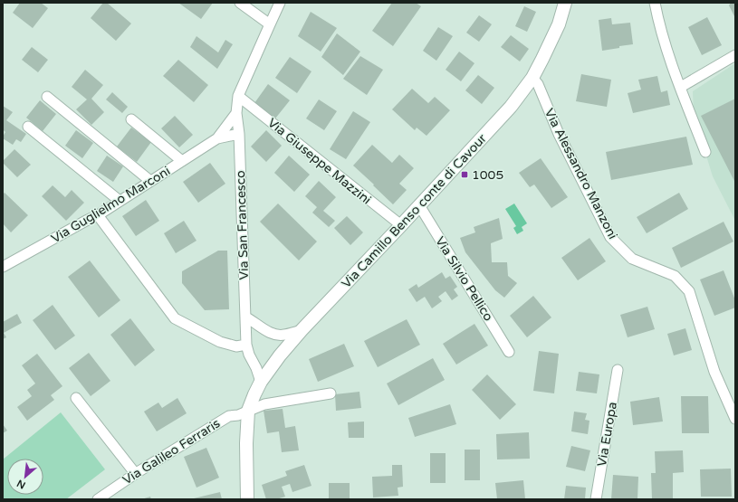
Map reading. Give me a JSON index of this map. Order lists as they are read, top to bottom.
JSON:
{
  "streets": {
    "street": [
      "Via Giuseppe Mazzini",
      "Via Alessandro Manzoni",
      "Via Guglielmo Marconi",
      "Via Camillo Benso conte di Cavour",
      "Via San Francesco",
      "Via Silvio Pellico",
      "Via Europa",
      "Via Galileo Ferraris"
    ]
  },
  "crossings": [
    ["Via Giuseppe Mazzini", "Via Camillo Benso conte di Cavour"],
    ["Via Giuseppe Mazzini", "Via San Francesco"],
    ["Via Alessandro Manzoni", "Via Camillo Benso conte di Cavour"],
    ["Via Guglielmo Marconi", "Via San Francesco"],
    ["Via Camillo Benso conte di Cavour", "Via Silvio Pellico"],
    ["Via Camillo Benso conte di Cavour", "Via Galileo Ferraris"]
  ],
  "places": {
    "transit": ["1005"]
  },
  "north": "bottom left"
}
